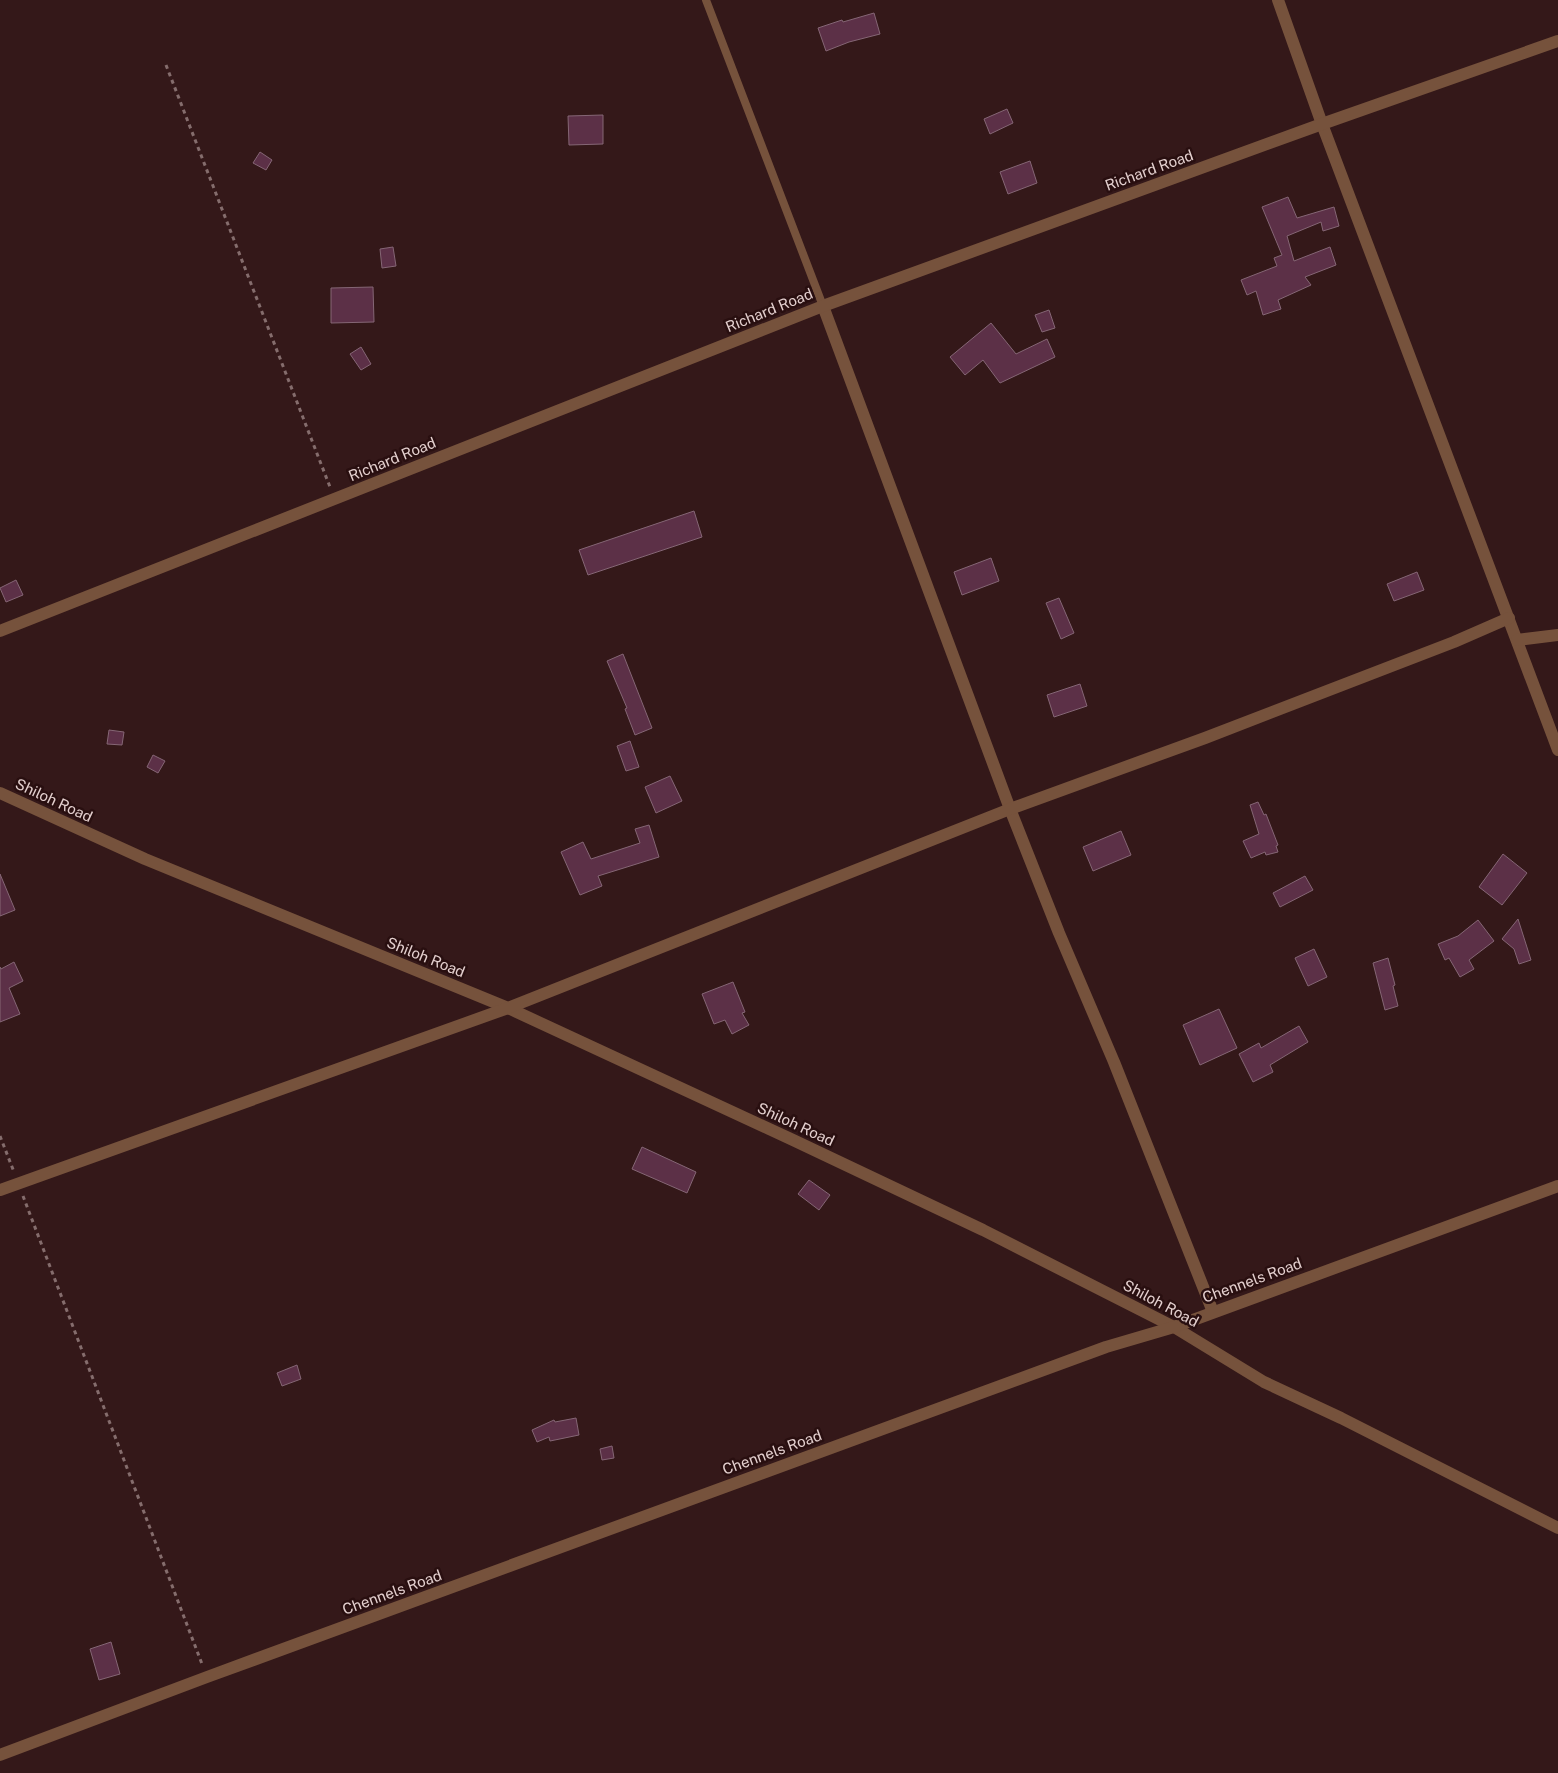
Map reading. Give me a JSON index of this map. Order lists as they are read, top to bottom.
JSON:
{
  "streets": {
    "street": ["Richard Road", "Shiloh Road", "Chennels Road"]
  },
  "crossings": [
    ["Shiloh Road", "Chennels Road"]
  ]
}
